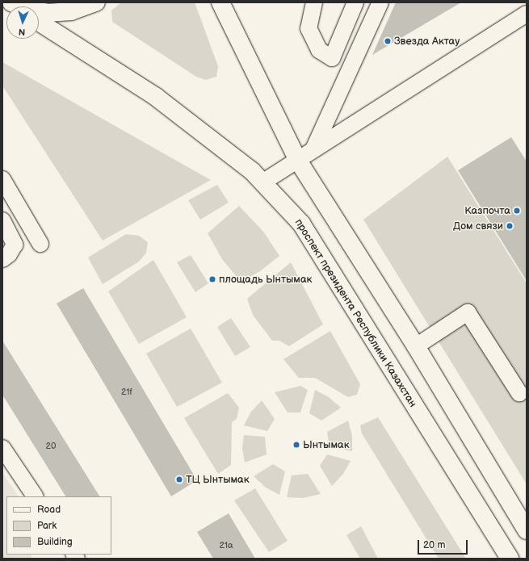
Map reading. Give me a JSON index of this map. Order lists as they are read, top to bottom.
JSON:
{
  "streets": {
    "main road": ["проспект президента Республики Казахстан"]
  },
  "places": [
    "Звезда Актау",
    "Казпочта",
    "Дом связи",
    "площадь Ынтымак",
    "Ынтымак",
    "ТЦ Ынтымак"
  ],
  "house_numbers": ["21f", "20", "21а"],
  "legend": ["Road", "Park", "Building"],
  "scale_bar": "20 m",
  "north": "bottom"
}
